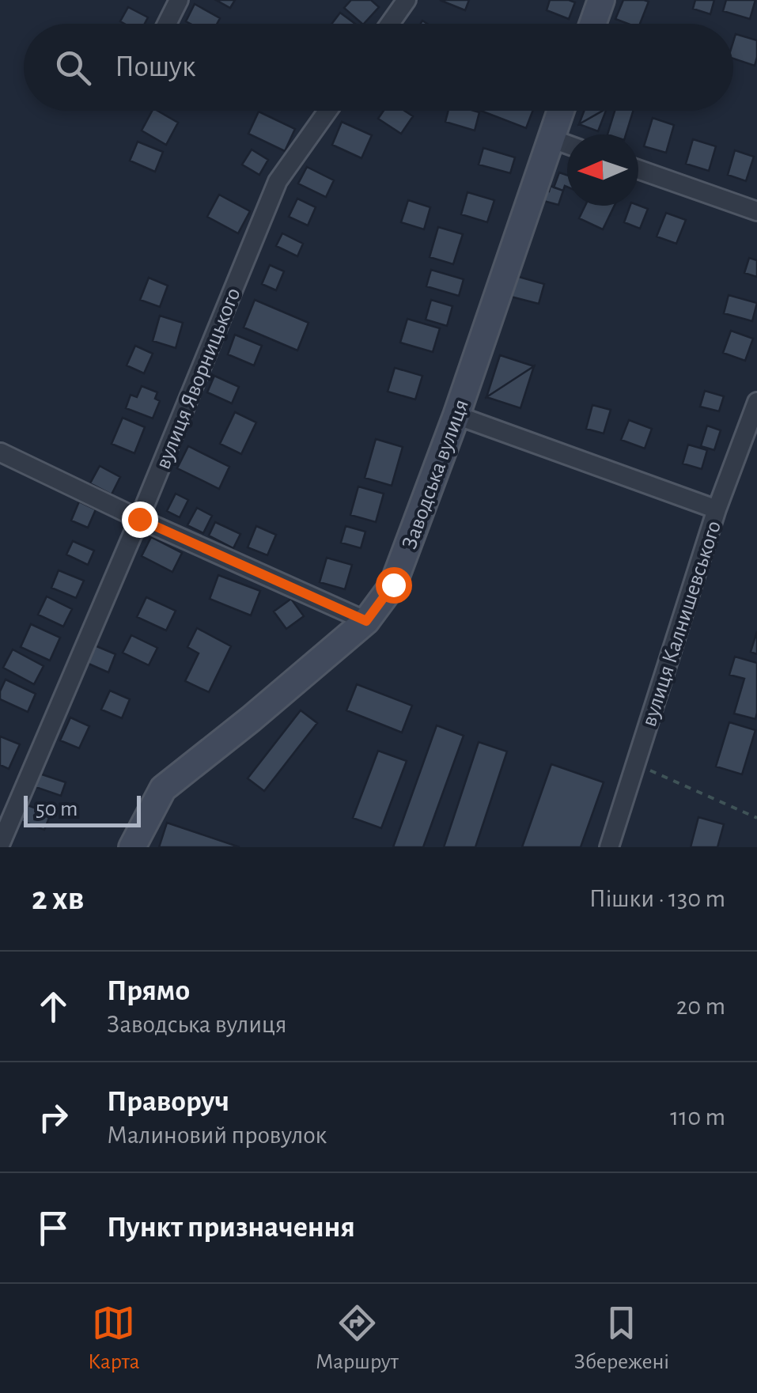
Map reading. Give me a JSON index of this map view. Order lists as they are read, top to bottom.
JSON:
{
  "streets": {
    "street": ["вулиця Яворницького", "Заводська вулиця", "вулиця Калнишевського"]
  },
  "scale_bar": "50 m",
  "north": "left",
  "page": {
    "search": "Пошук",
    "scale": "50 m",
    "heading": ["2 хв", "Пішки · 130 m"],
    "list": [
      ["Прямо", "Заводська вулиця", "20 m"],
      ["Праворуч", "Малиновий провулок", "110 m"],
      "Пункт призначення"
    ],
    "nav": ["Карта", "Маршрут", "Збережені"]
  }
}
